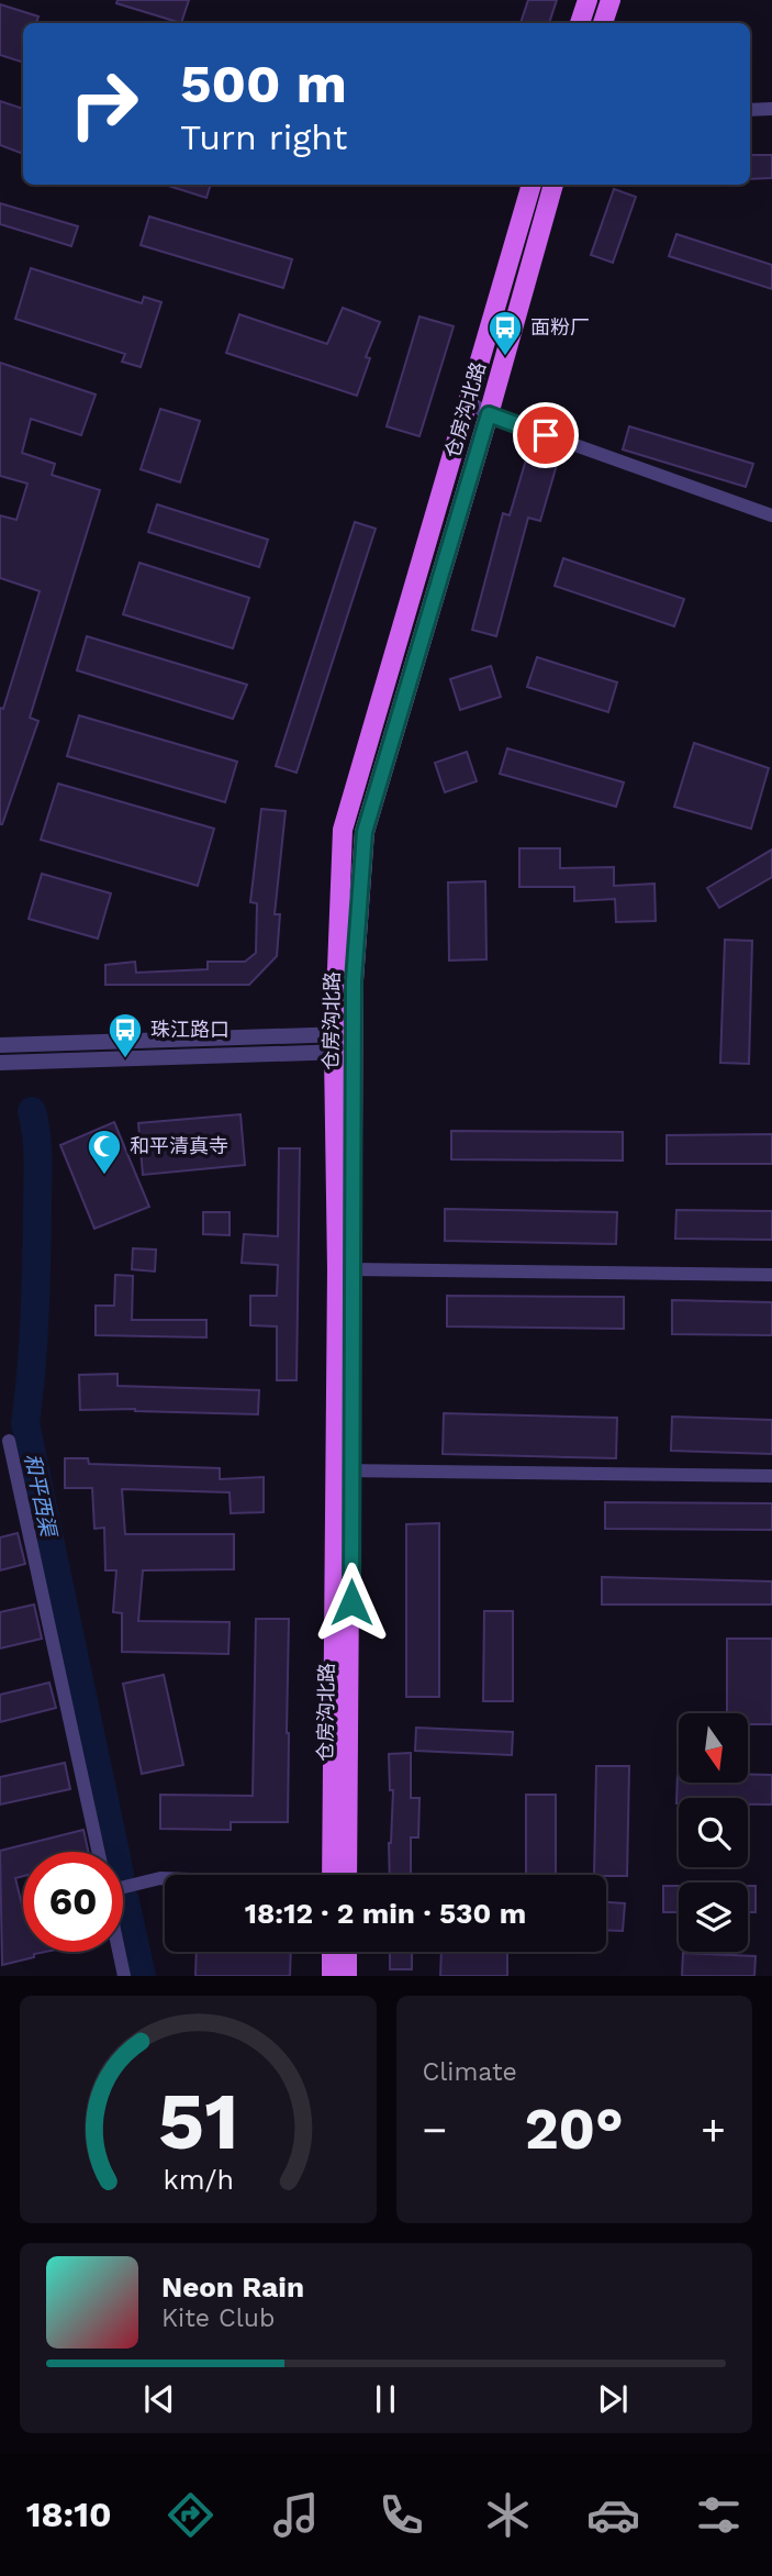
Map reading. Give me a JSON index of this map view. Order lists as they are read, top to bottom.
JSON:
{
  "streets": {
    "main road": ["仓房沟北路"]
  },
  "water": ["和平西渠"],
  "places": {
    "bus stop": ["面粉厂", "珠江路口"],
    "mosque": ["和平清真寺"]
  },
  "north": "bottom",
  "page": {
    "turn": ["500 m", "Turn right"],
    "limit": "60",
    "trip": "18:12 · 2 min · 530 m",
    "tile": "Climate",
    "heat": ["−", "20°", "+"],
    "song": ["Neon Rain", "Kite Club"],
    "tabs": "18:10",
    "gauge": ["51", "km/h"]
  }
}
